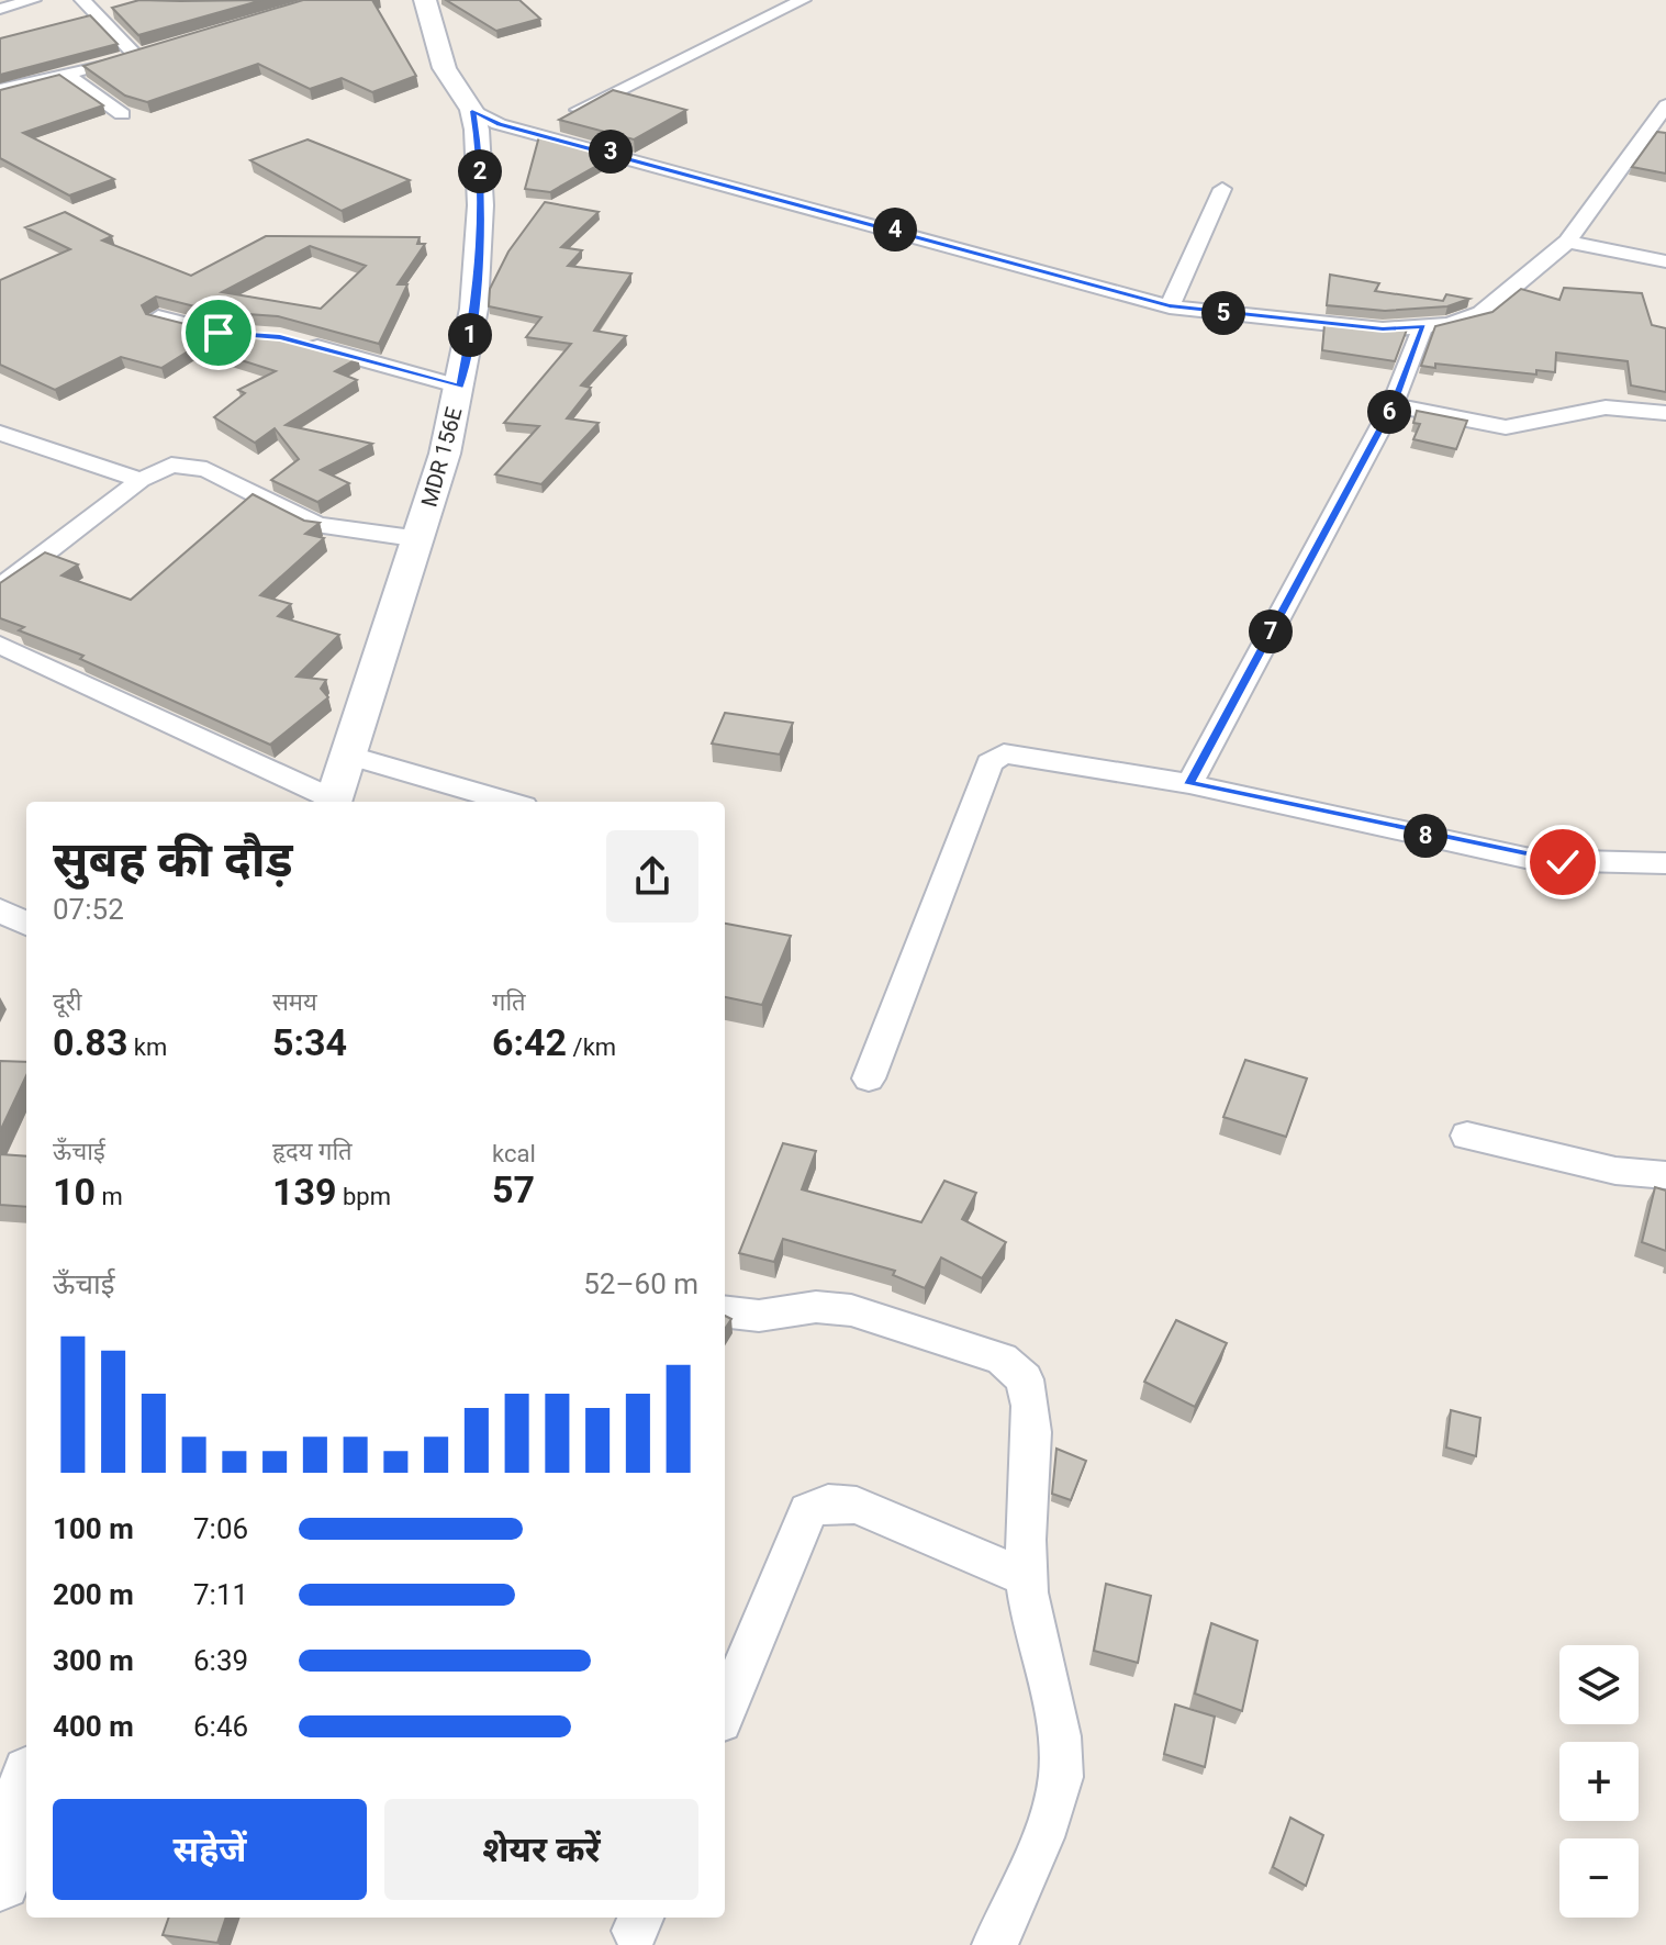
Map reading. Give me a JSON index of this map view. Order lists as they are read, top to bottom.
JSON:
{
  "streets": {
    "main road": ["MDR 156E"]
  },
  "page": {
    "pins": [
      "3",
      "2",
      "4",
      "5",
      "1",
      "6",
      "7",
      "8"
    ],
    "heading": ["सुबह की दौड़", "07:52"],
    "stats": [
      ["दूरी", "0.83 km"],
      ["समय", "5:34"],
      ["गति", "6:42 /km"],
      ["ऊँचाई", "10 m"],
      ["हृदय गति", "139 bpm"],
      ["kcal", "57"]
    ],
    "chart": ["ऊँचाई", "52–60 m"],
    "list": [
      {
        "name": "100 m",
        "note": "7:06"
      },
      {
        "name": "200 m",
        "note": "7:11"
      },
      {
        "name": "300 m",
        "note": "6:39"
      },
      {
        "name": "400 m",
        "note": "6:46"
      }
    ],
    "map_buttons": ["+", "−"],
    "buttons": ["सहेजें", "शेयर करें"]
  }
}
